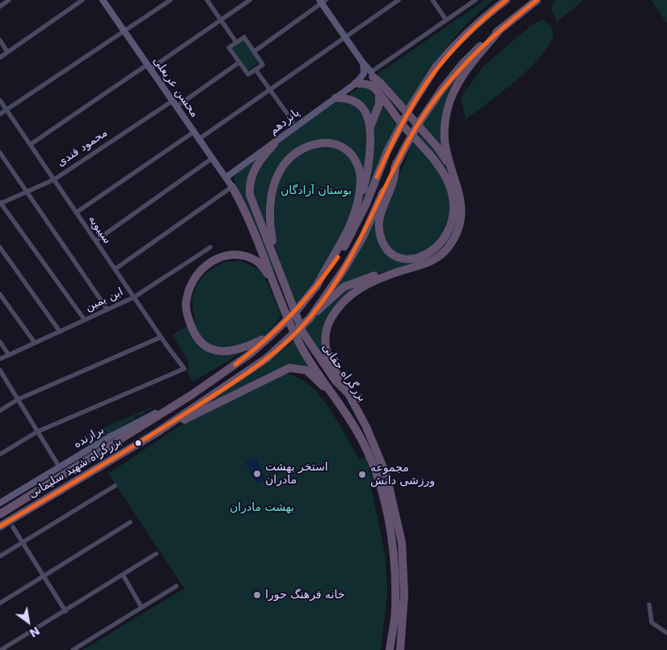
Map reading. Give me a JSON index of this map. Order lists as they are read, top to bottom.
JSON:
{
  "streets": {
    "highway": ["بزرگراه حقانی", "بزرگراه شهید سلیمانی"],
    "main road": ["محسن عربعلی", "پانزدهم", "برازنده"],
    "street": ["محمود قندی", "سیبویه", "ابن یمین"]
  },
  "crossings": [
    ["محسن عربعلی", "پانزدهم"],
    ["محسن عربعلی", "محمود قندی"],
    ["محسن عربعلی", "بزرگراه حقانی"],
    ["پانزدهم", "بزرگراه حقانی"],
    ["محمود قندی", "سیبویه"],
    ["سیبویه", "ابن یمین"],
    ["برازنده", "بزرگراه شهید سلیمانی"]
  ],
  "parks": ["بوستان آزادگان", "بهشت مادران"],
  "places": ["استخر بهشت مادران", "مجموعه ورزشی دانش", "خانه فرهنگ حورا"],
  "north": "bottom right"
}
